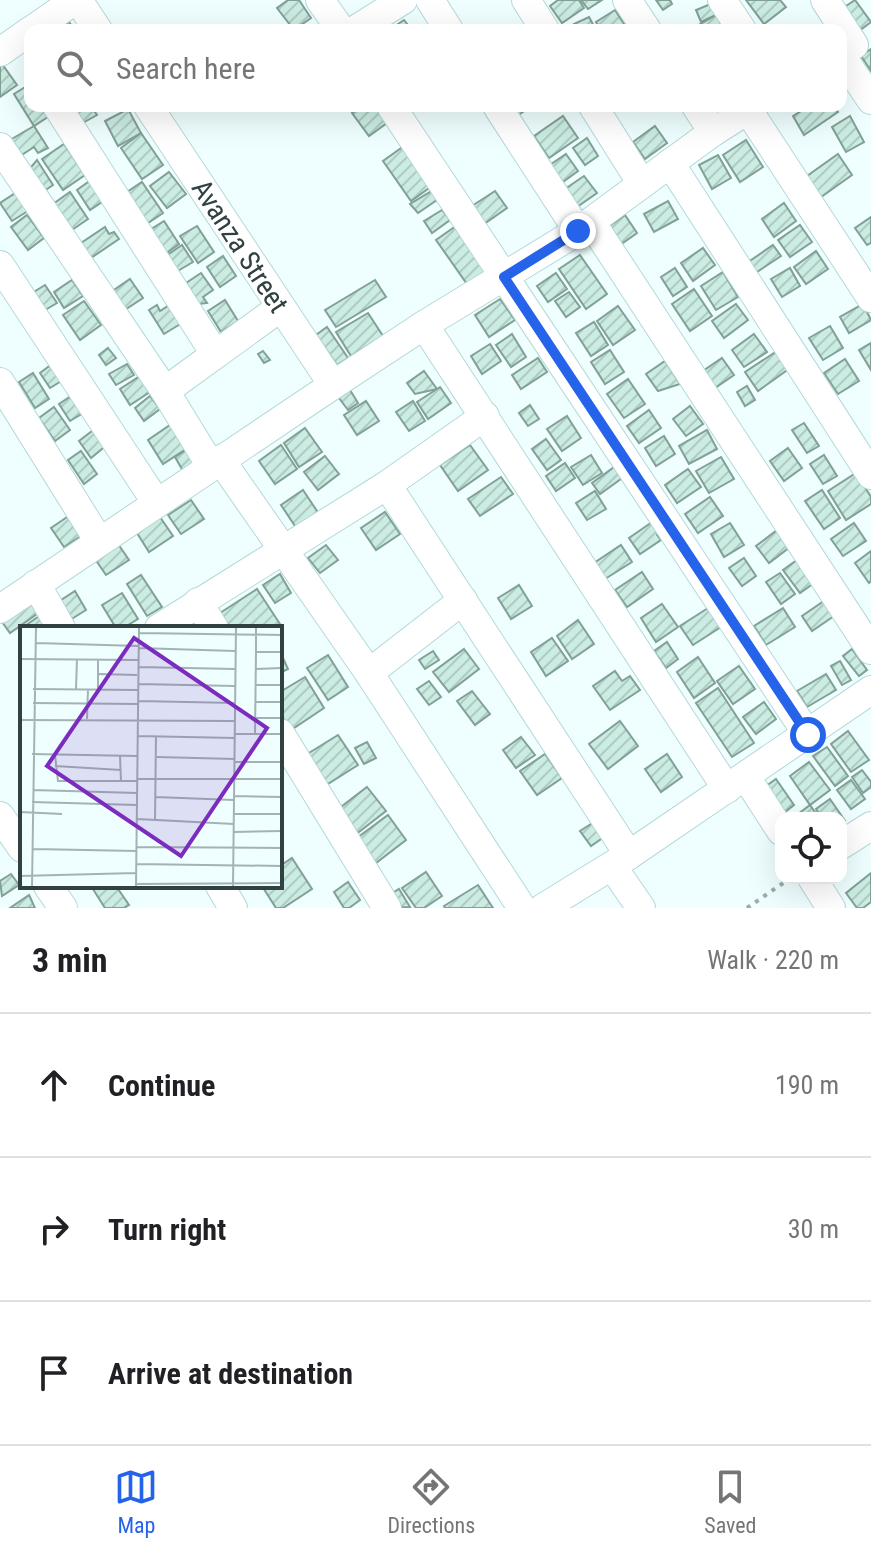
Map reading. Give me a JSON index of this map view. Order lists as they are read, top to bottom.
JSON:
{
  "streets": {
    "street": ["Avanza Street"]
  },
  "page": {
    "search": "Search here",
    "heading": ["3 min", "Walk · 220 m"],
    "list": [
      ["Continue", "190 m"],
      ["Turn right", "30 m"],
      "Arrive at destination"
    ],
    "nav": ["Map", "Directions", "Saved"]
  }
}
